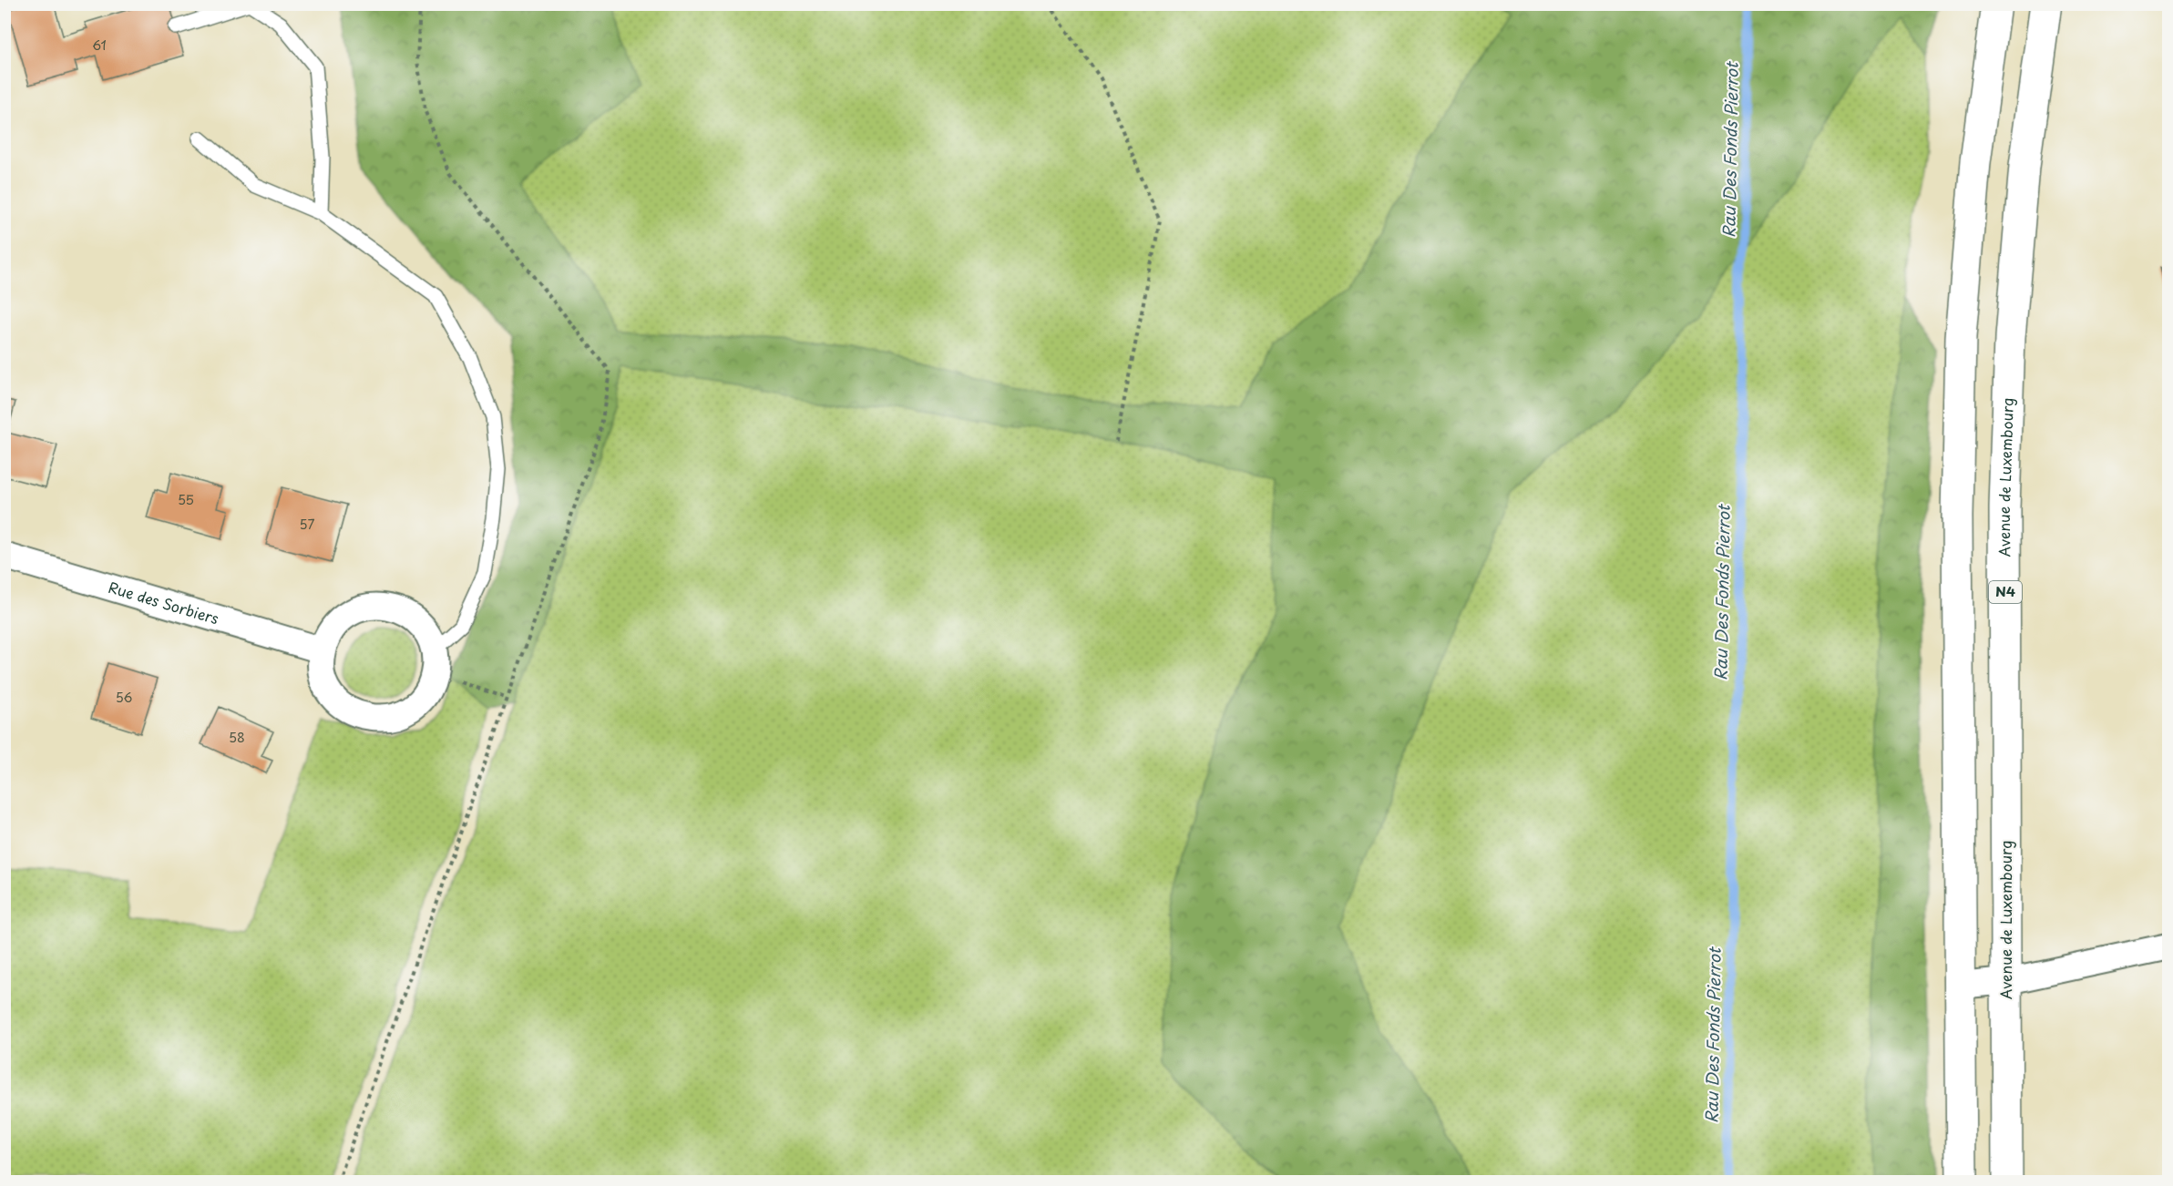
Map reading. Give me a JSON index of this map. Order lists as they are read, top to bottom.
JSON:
{
  "streets": {
    "main road": ["Avenue de Luxembourg", "N4"],
    "street": ["Rue des Sorbiers"]
  },
  "water": ["Rau Des Fonds Pierrot"],
  "house_numbers": [
    "61",
    "55",
    "57",
    "56",
    "58"
  ]
}
